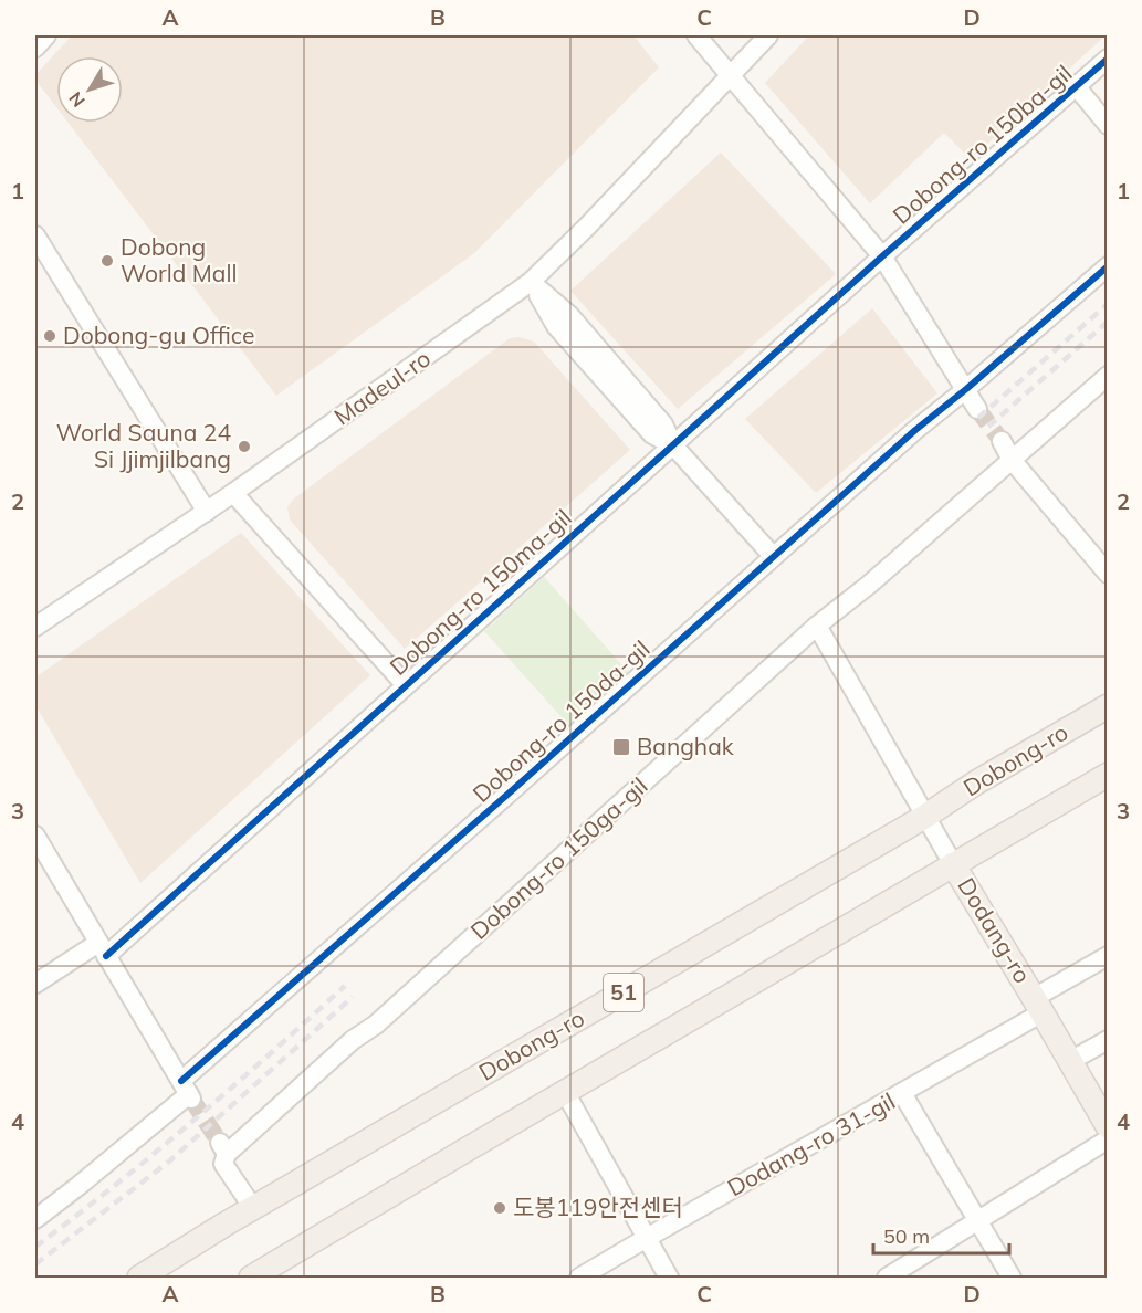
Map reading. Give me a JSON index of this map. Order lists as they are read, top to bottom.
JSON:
{
  "streets": {
    "main road": ["Dobong-ro", "Dodang-ro", "51"],
    "street": [
      "Dobong-ro 150ba-gil",
      "Madeul-ro",
      "Dobong-ro 150ma-gil",
      "Dobong-ro 150da-gil",
      "Dobong-ro 150ga-gil",
      "Dodang-ro 31-gil"
    ]
  },
  "crossings": [
    ["Dobong-ro 150ba-gil", "Dobong-ro 150ma-gil"],
    ["Dobong-ro", "Dobong-ro 150ga-gil"],
    ["Dodang-ro", "51"],
    ["Dodang-ro", "Dodang-ro 31-gil"]
  ],
  "places": {
    "other": [
      "Dobong World Mall",
      "Dobong-gu Office",
      "World Sauna 24 Si Jjimjilbang",
      "도봉119안전센터"
    ],
    "transit": ["Banghak"]
  },
  "scale_bar": "50 m",
  "north": "bottom left",
  "grid": {
    "columns": [
      "A",
      "B",
      "C",
      "D"
    ],
    "rows": [
      "1",
      "2",
      "3",
      "4"
    ]
  }
}
